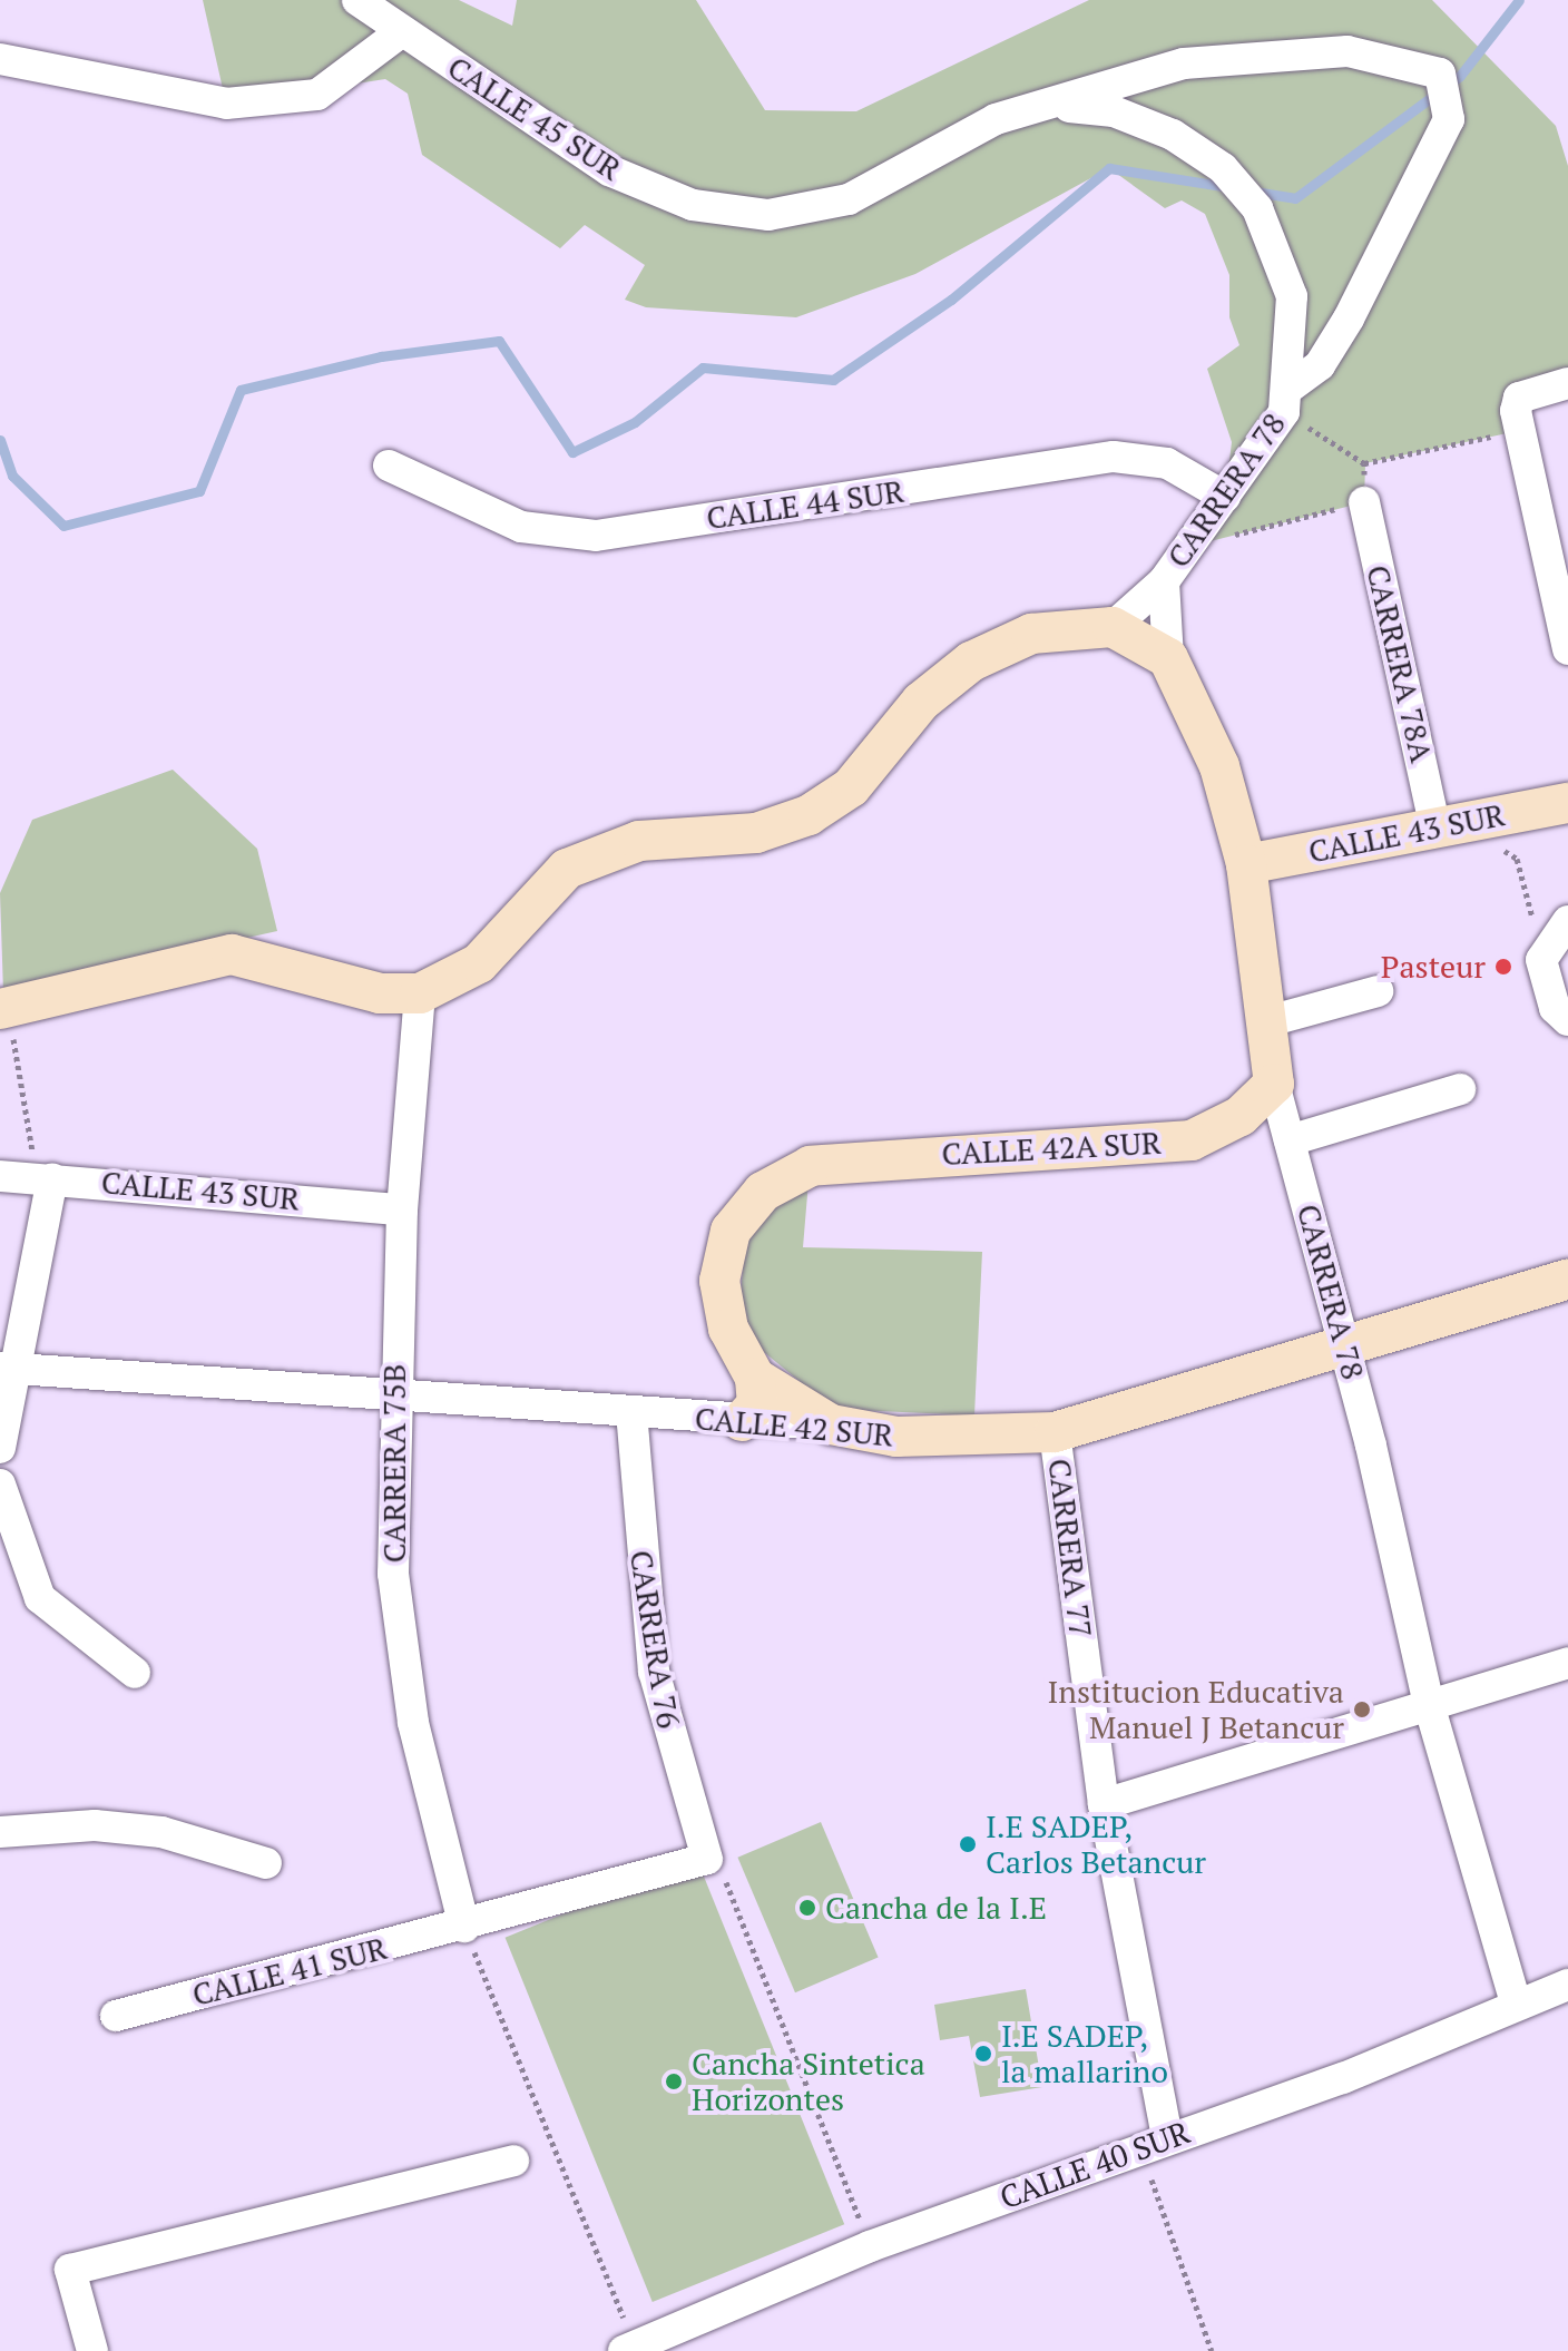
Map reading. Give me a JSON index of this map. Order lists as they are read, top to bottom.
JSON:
{
  "streets": {
    "main road": [
      "CARRERA 78",
      "CALLE 43 SUR",
      "CALLE 42A SUR",
      "CALLE 42 SUR"
    ],
    "street": [
      "CALLE 45 SUR",
      "CALLE 44 SUR",
      "CARRERA 78A",
      "CARRERA 75B",
      "CARRERA 77",
      "CARRERA 76",
      "CALLE 41 SUR",
      "CALLE 40 SUR"
    ]
  },
  "crossings": [
    ["CALLE 45 SUR", "CARRERA 78"],
    ["CARRERA 78", "CALLE 44 SUR"],
    ["CARRERA 78", "CALLE 43 SUR"],
    ["CARRERA 78", "CALLE 42A SUR"],
    ["CARRERA 78", "CALLE 42 SUR"],
    ["CARRERA 78", "CALLE 40 SUR"],
    ["CARRERA 78A", "CALLE 43 SUR"],
    ["CALLE 43 SUR", "CARRERA 75B"],
    ["CALLE 42 SUR", "CARRERA 75B"],
    ["CALLE 42 SUR", "CARRERA 77"],
    ["CALLE 42 SUR", "CARRERA 76"],
    ["CARRERA 75B", "CALLE 41 SUR"],
    ["CARRERA 77", "CALLE 40 SUR"],
    ["CARRERA 76", "CALLE 41 SUR"]
  ],
  "places": [
    "Pasteur",
    "Institucion Educativa Manuel J Betancur",
    "I.E SADEP, Carlos Betancur",
    "Cancha de la I.E",
    "I.E SADEP, la mallarino",
    "Cancha Sintetica Horizontes"
  ]
}
